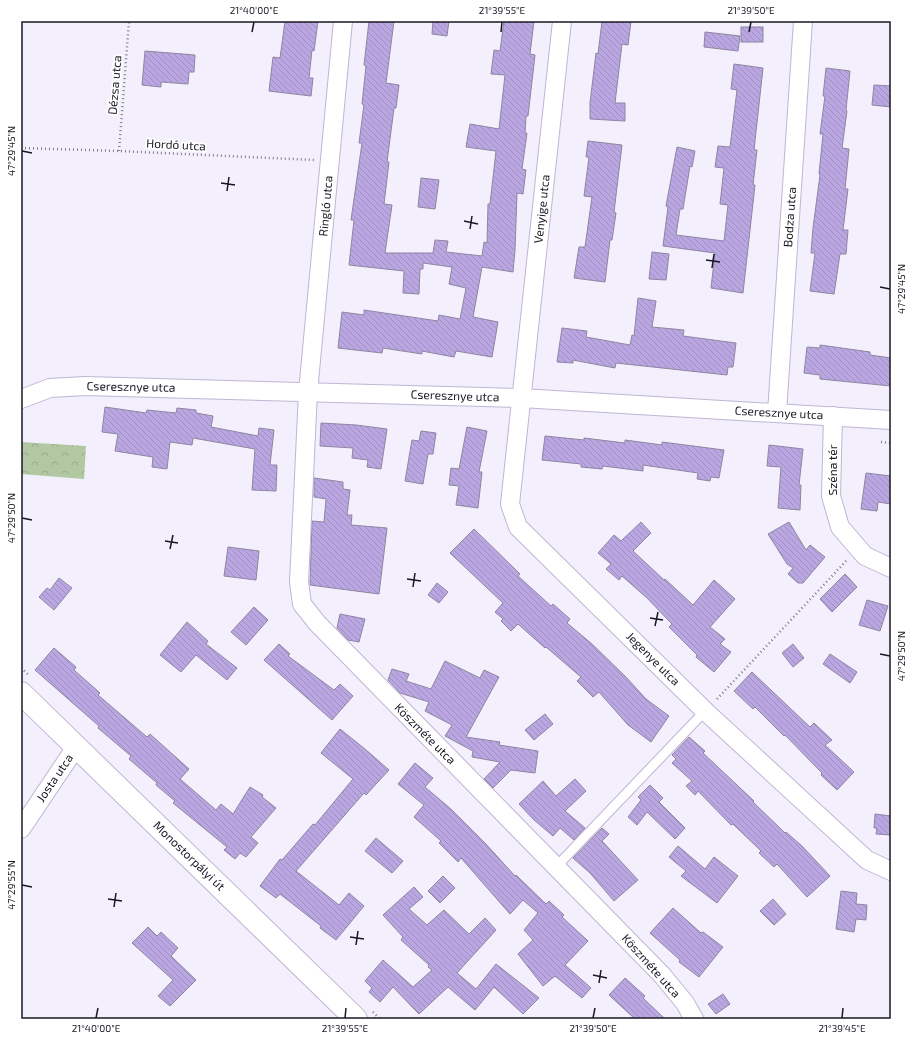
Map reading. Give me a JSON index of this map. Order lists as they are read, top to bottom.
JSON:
{
  "streets": {
    "street": [
      "Ringló utca",
      "Venyige utca",
      "Bodza utca",
      "Cseresznye utca",
      "Széna tér",
      "Jegenye utca",
      "Köszméte utca",
      "Josta utca",
      "Monostorpályi út"
    ],
    "path": ["Dézsa utca", "Hordó utca"]
  },
  "crossings": [
    ["Dézsa utca", "Hordó utca"],
    ["Hordó utca", "Ringló utca"],
    ["Ringló utca", "Cseresznye utca"],
    ["Ringló utca", "Köszméte utca"],
    ["Venyige utca", "Cseresznye utca"],
    ["Venyige utca", "Jegenye utca"],
    ["Bodza utca", "Cseresznye utca"],
    ["Cseresznye utca", "Széna tér"],
    ["Cseresznye utca", "Jegenye utca"],
    ["Cseresznye utca", "Köszméte utca"],
    ["Josta utca", "Monostorpályi út"]
  ],
  "coordinates": [
    "21°40'00\"E",
    "21°39'55\"E",
    "21°39'50\"E",
    "47°29'45\"N",
    "47°29'50\"N",
    "47°29'55\"N",
    "21°39'45\"E"
  ]
}
